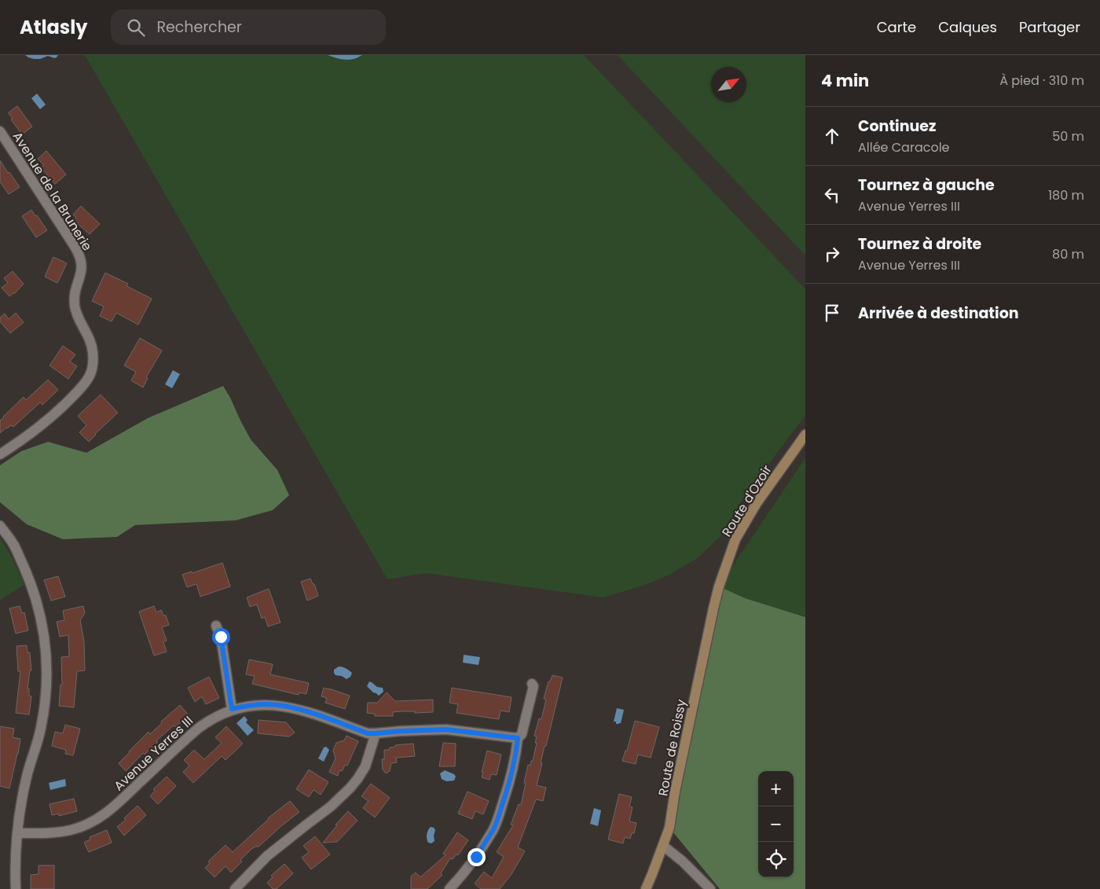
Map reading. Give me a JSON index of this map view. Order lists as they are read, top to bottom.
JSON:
{
  "streets": {
    "main road": ["Route d'Ozoir", "Route de Roissy"],
    "street": ["Avenue de la Brunerie", "Avenue Yerres III"]
  },
  "crossings": [
    ["Route d'Ozoir", "Route de Roissy"]
  ],
  "north": "top right",
  "page": {
    "header": "Atlasly",
    "search": "Rechercher",
    "nav": ["Carte", "Calques", "Partager"],
    "heading": ["4 min", "À pied · 310 m"],
    "list": [
      ["Continuez", "Allée Caracole", "50 m"],
      ["Tournez à gauche", "Avenue Yerres III", "180 m"],
      ["Tournez à droite", "Avenue Yerres III", "80 m"],
      "Arrivée à destination"
    ],
    "map_buttons": ["+", "−"]
  }
}
